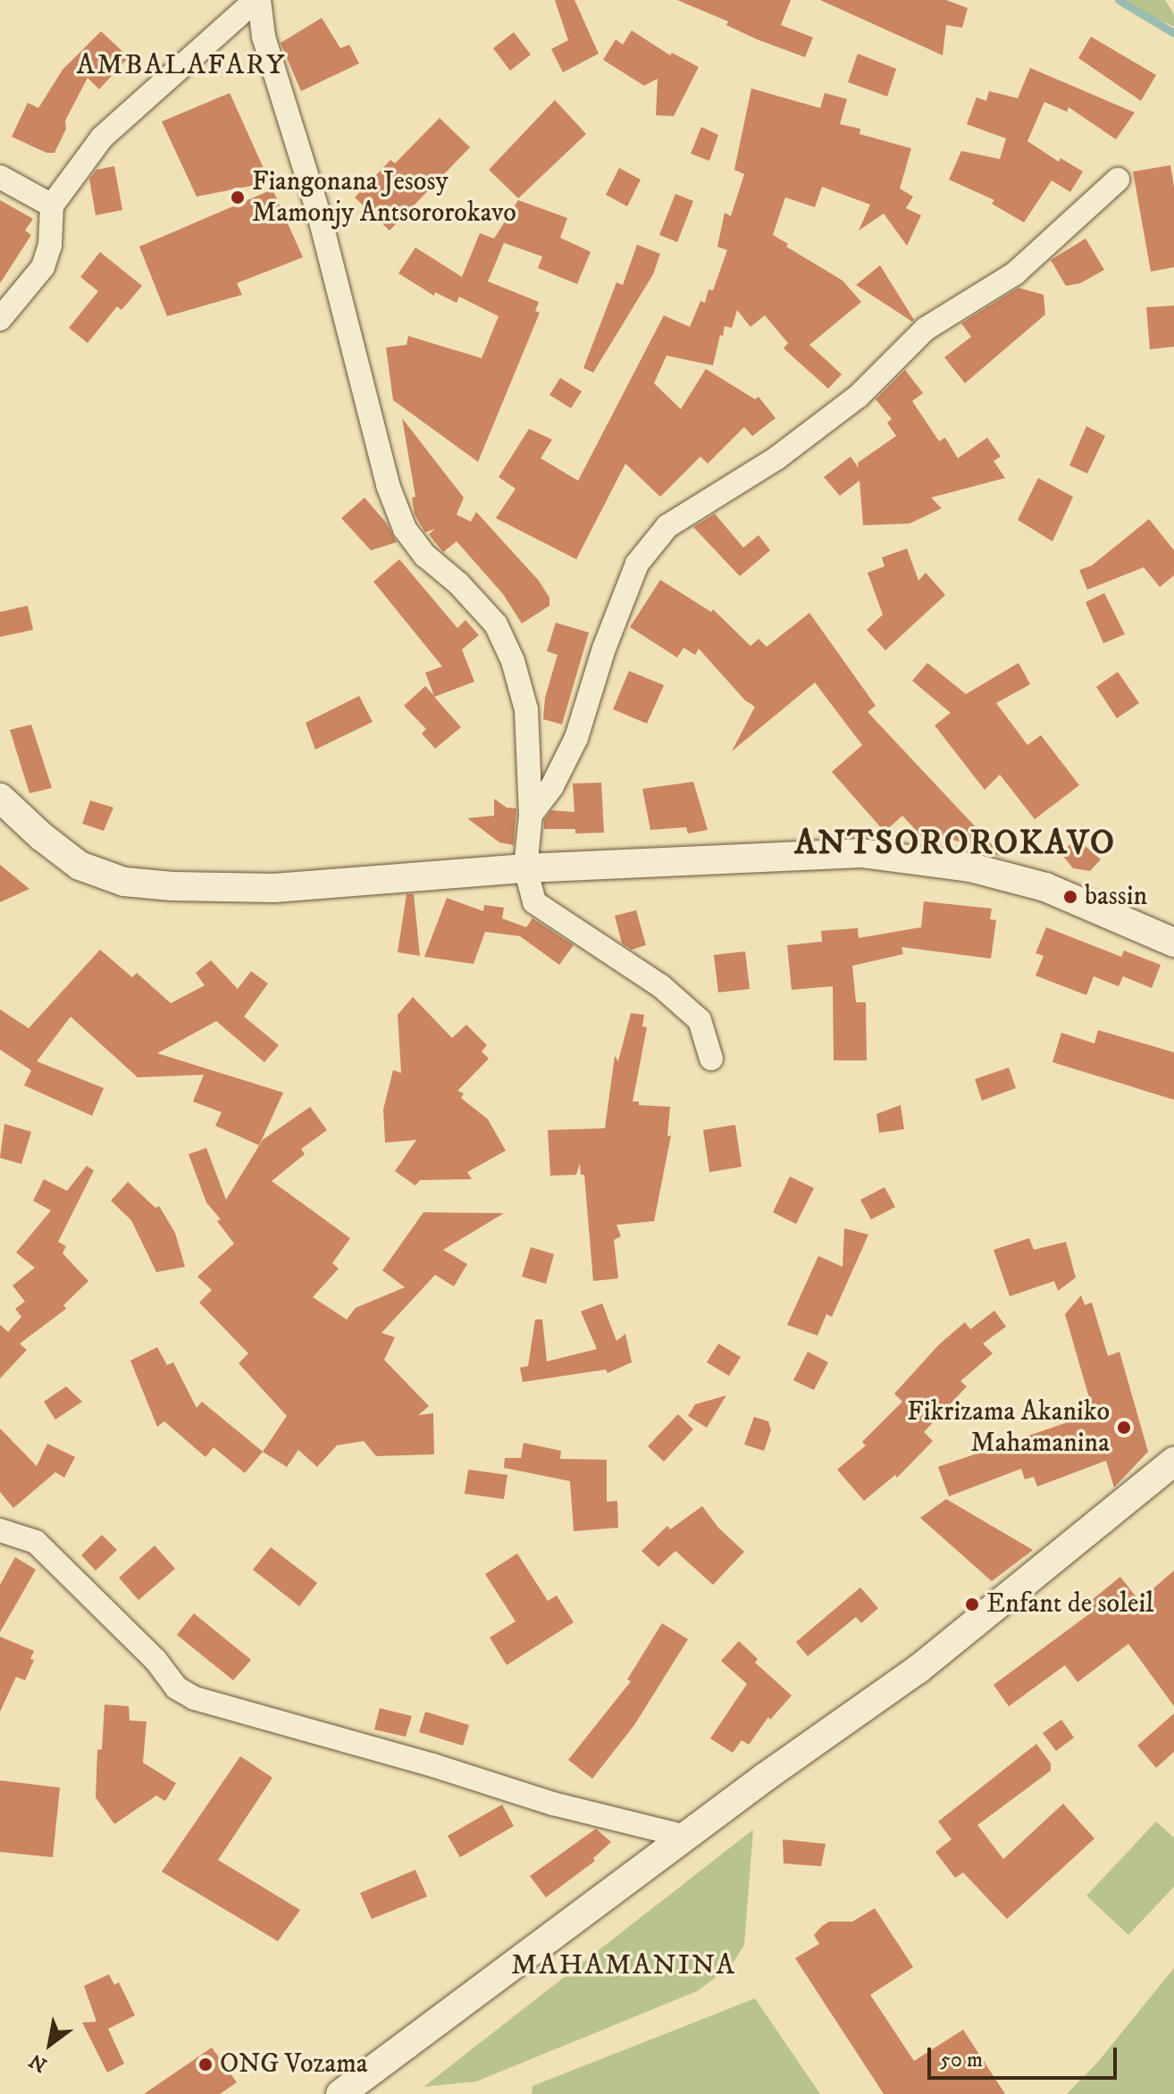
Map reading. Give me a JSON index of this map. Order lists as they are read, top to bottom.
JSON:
{
  "districts": ["AMBALAFARY", "ANTSOROROKAVO", "MAHAMANINA"],
  "places": [
    "Fiangonana Jesosy Mamonjy Antsororokavo",
    "bassin",
    "Fikrizama Akaniko Mahamanina",
    "Enfant de soleil",
    "ONG Vozama"
  ],
  "scale_bar": "50 m",
  "north": "bottom left"
}
